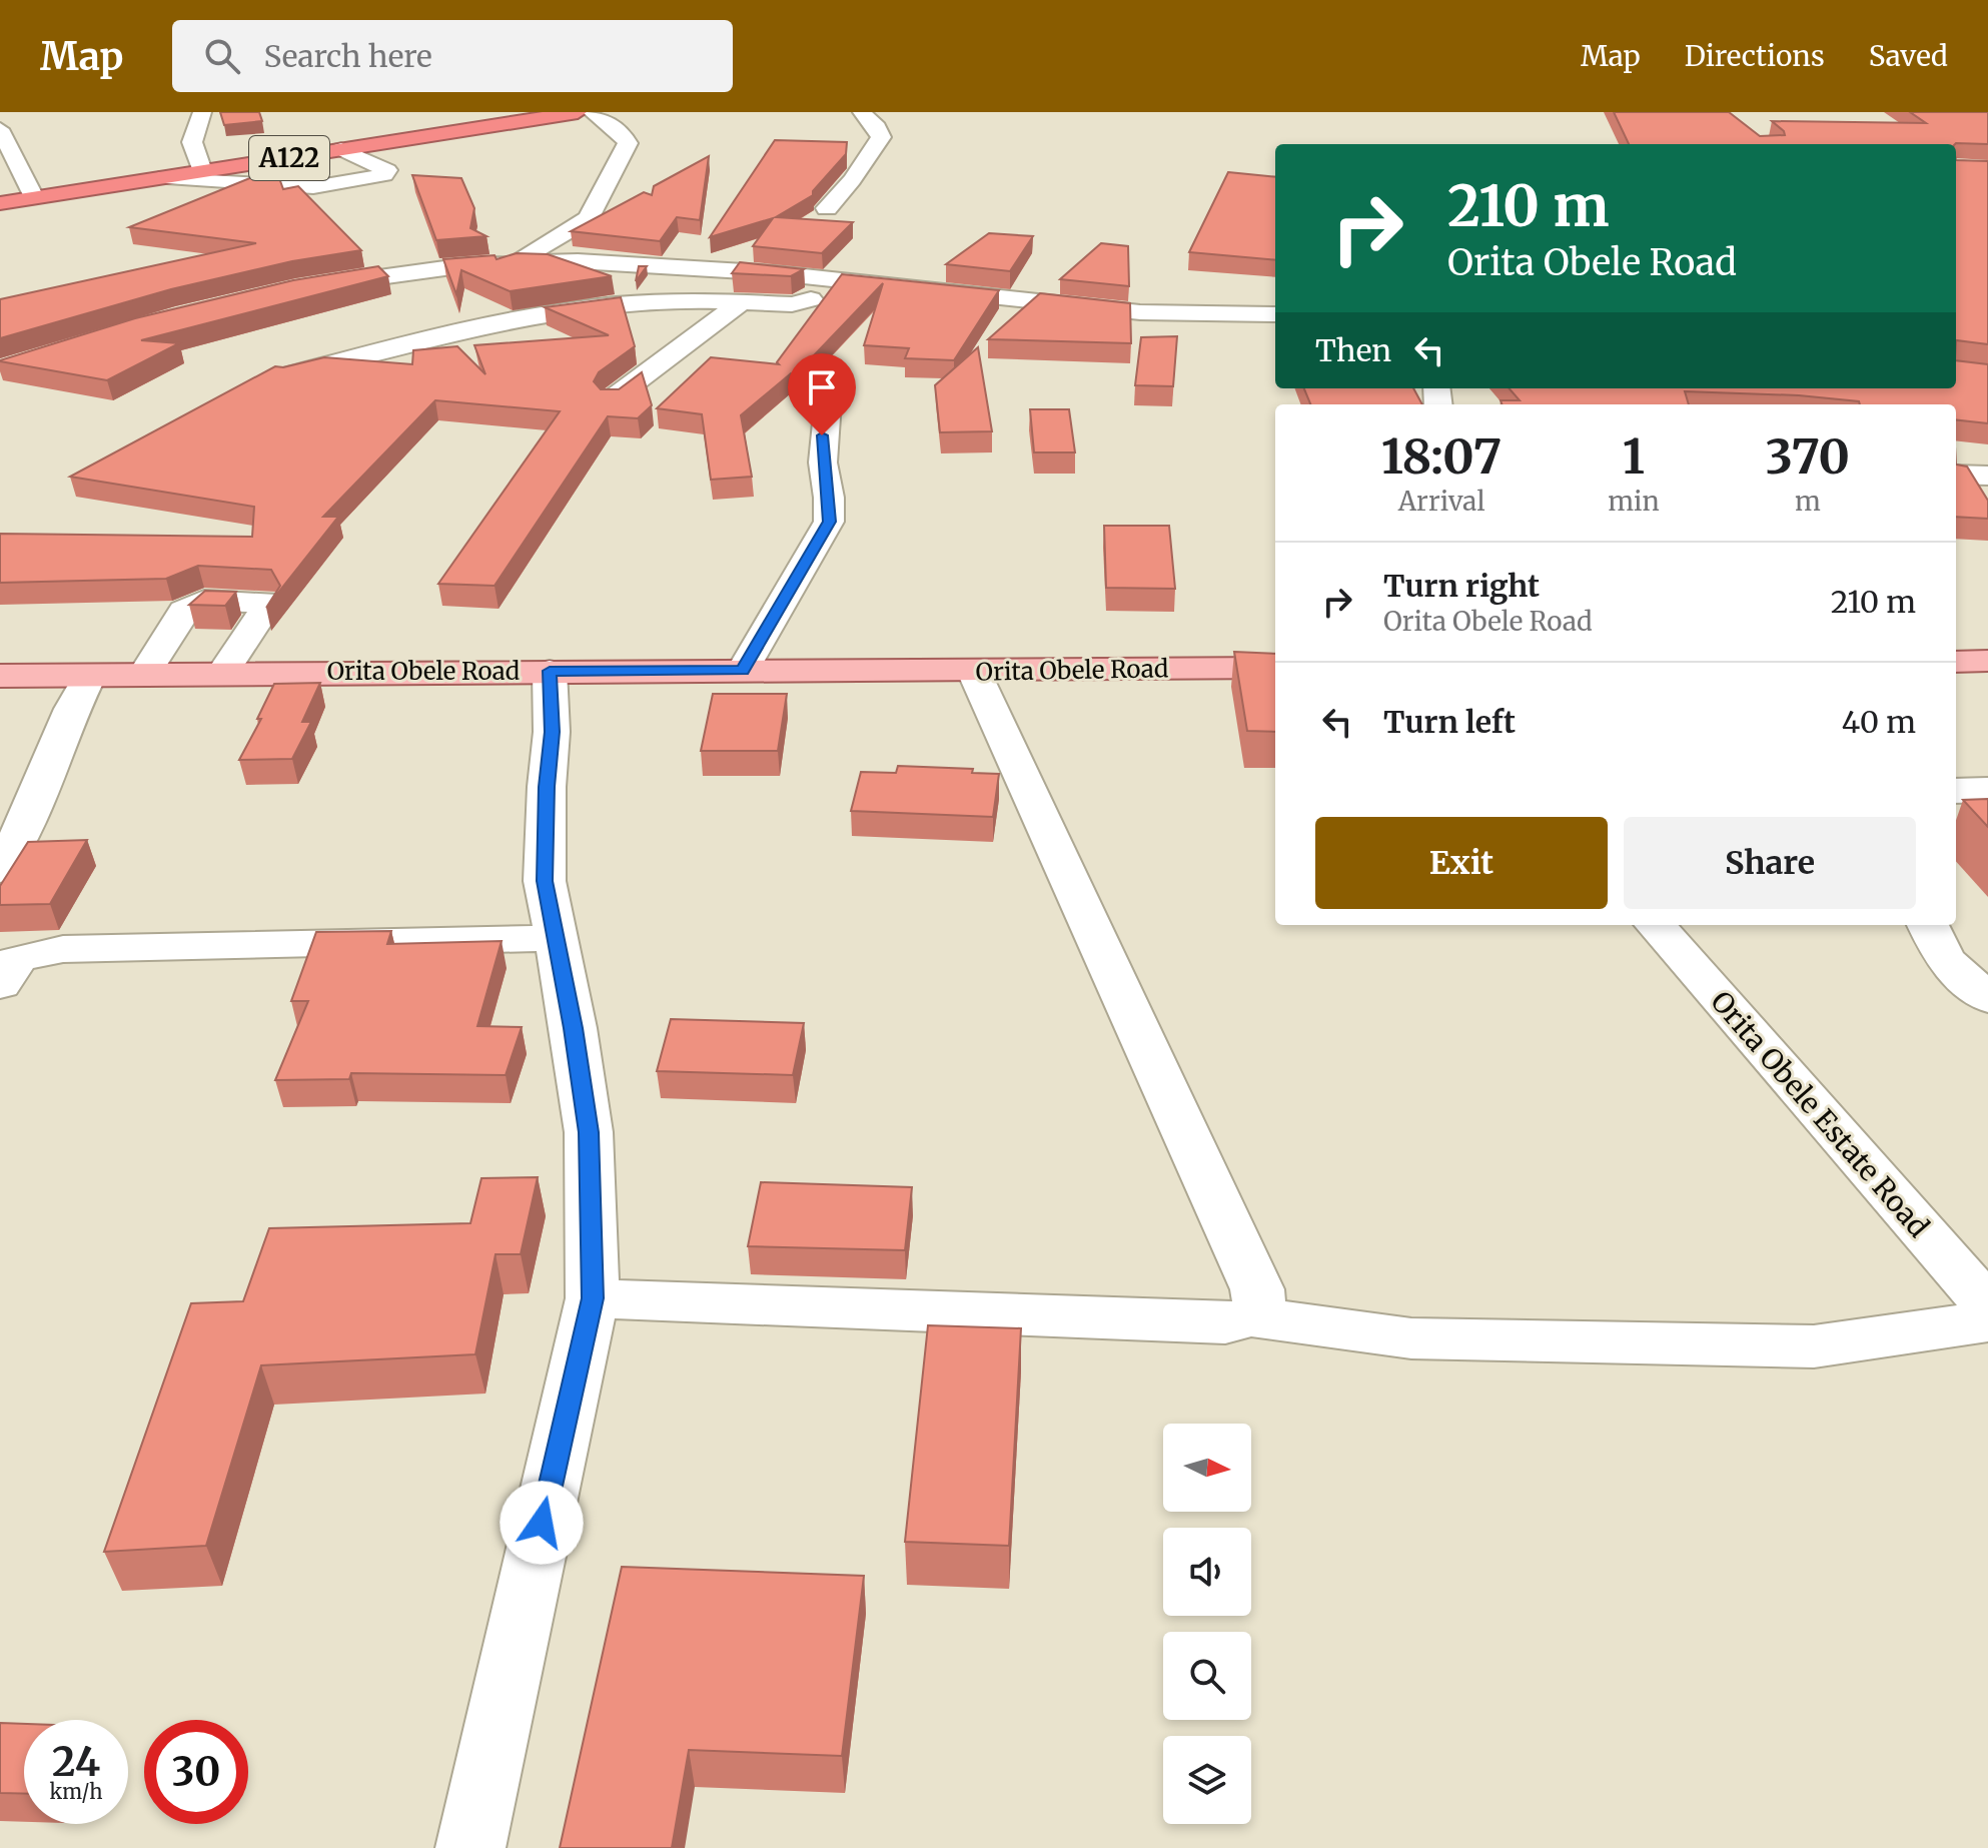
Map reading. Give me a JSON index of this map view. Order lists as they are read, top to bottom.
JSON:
{
  "streets": {
    "highway": ["A122"],
    "main road": ["Orita Obele Road"],
    "street": ["Orita Obele Estate Road"]
  },
  "north": "right",
  "page": {
    "header": "Map",
    "search": "Search here",
    "nav": ["Map", "Directions", "Saved"],
    "turn": ["210 m", "Orita Obele Road"],
    "then": "Then",
    "eta": [
      "18:07",
      "Arrival",
      "1",
      "min",
      "370",
      "m"
    ],
    "list": [
      {
        "name": "Turn right",
        "note": "Orita Obele Road",
        "value": "210 m"
      },
      {
        "name": "Turn left",
        "value": "40 m"
      }
    ],
    "buttons": ["Exit", "Share"],
    "speed": "24 km/h",
    "limit": "30"
  }
}
